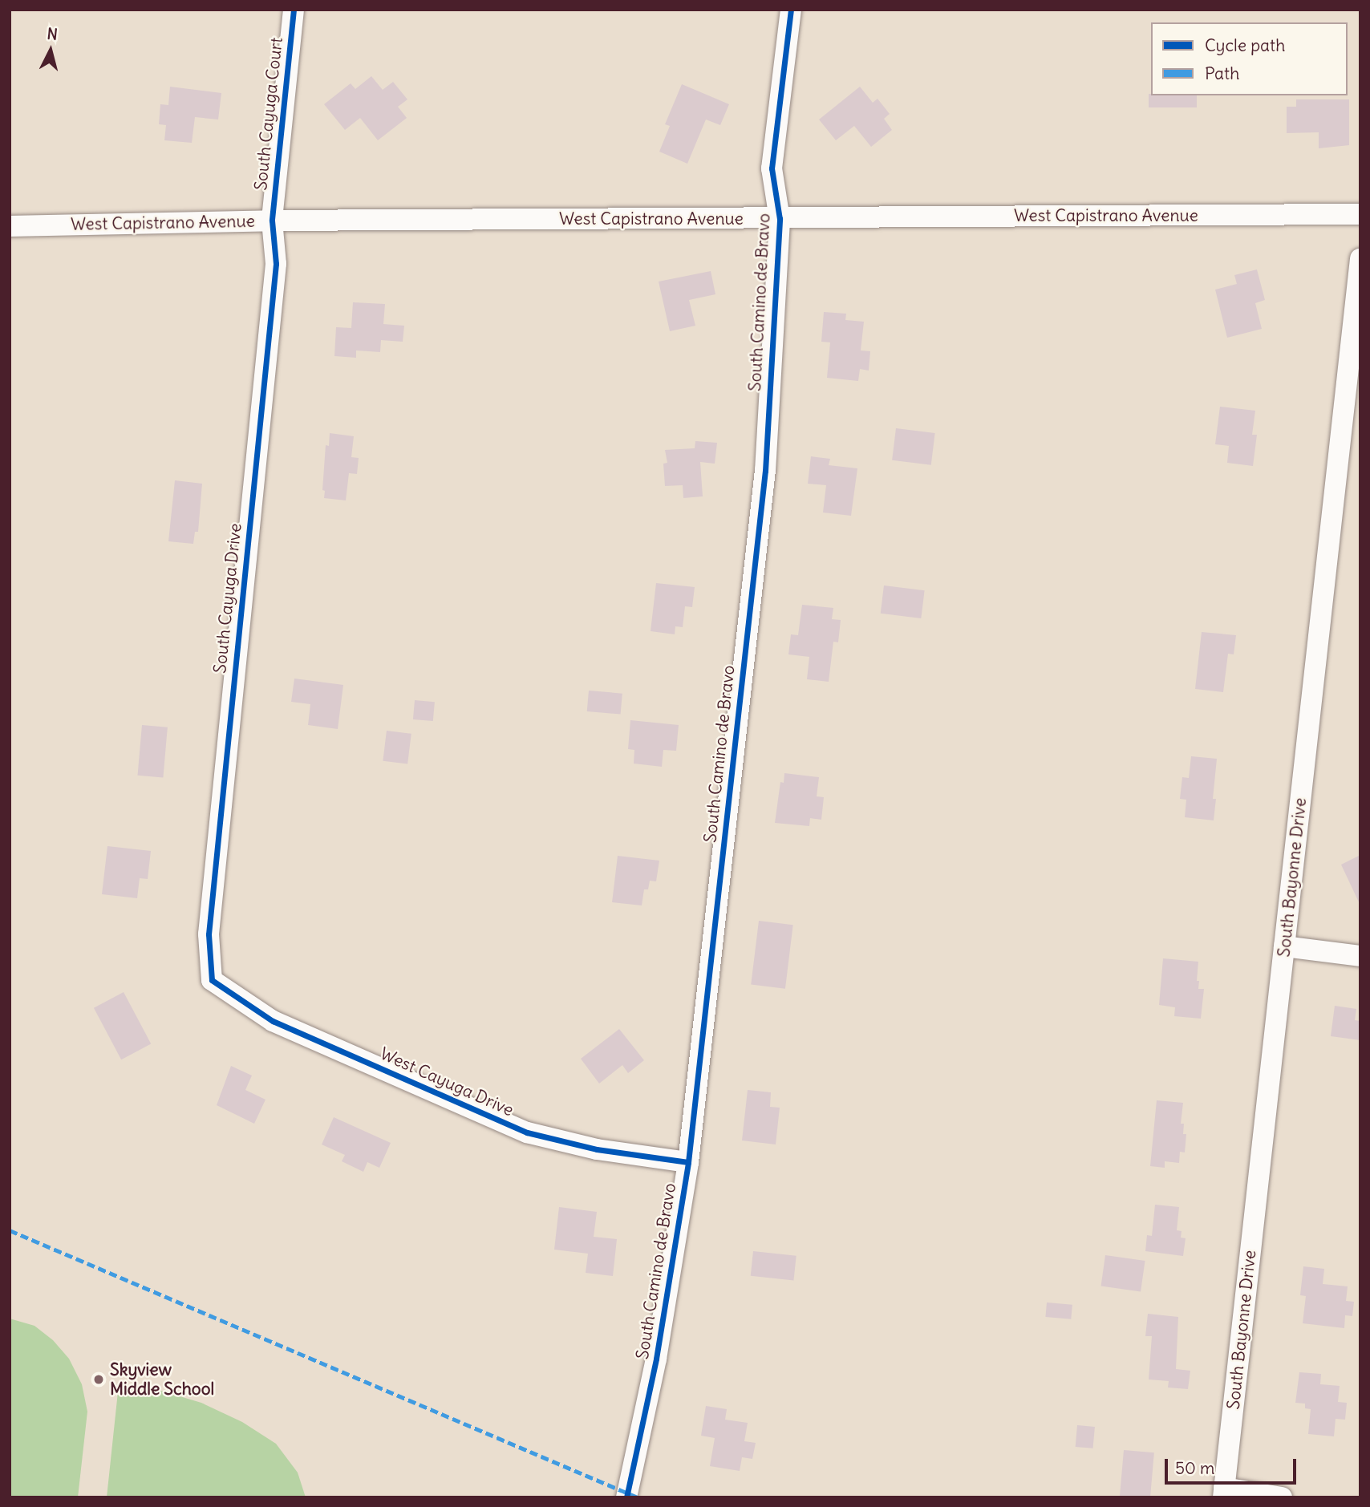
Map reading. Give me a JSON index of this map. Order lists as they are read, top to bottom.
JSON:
{
  "streets": {
    "street": [
      "South Cayuga Court",
      "West Capistrano Avenue",
      "South Camino de Bravo",
      "South Cayuga Drive",
      "South Bayonne Drive",
      "West Cayuga Drive"
    ]
  },
  "crossings": [
    ["South Cayuga Court", "West Capistrano Avenue"],
    ["South Cayuga Court", "South Cayuga Drive"],
    ["West Capistrano Avenue", "South Camino de Bravo"],
    ["West Capistrano Avenue", "South Cayuga Drive"],
    ["South Camino de Bravo", "West Cayuga Drive"],
    ["South Cayuga Drive", "West Cayuga Drive"]
  ],
  "places": ["Skyview Middle School"],
  "legend": ["Cycle path", "Path"],
  "scale_bar": "50 m",
  "north": "top"
}
